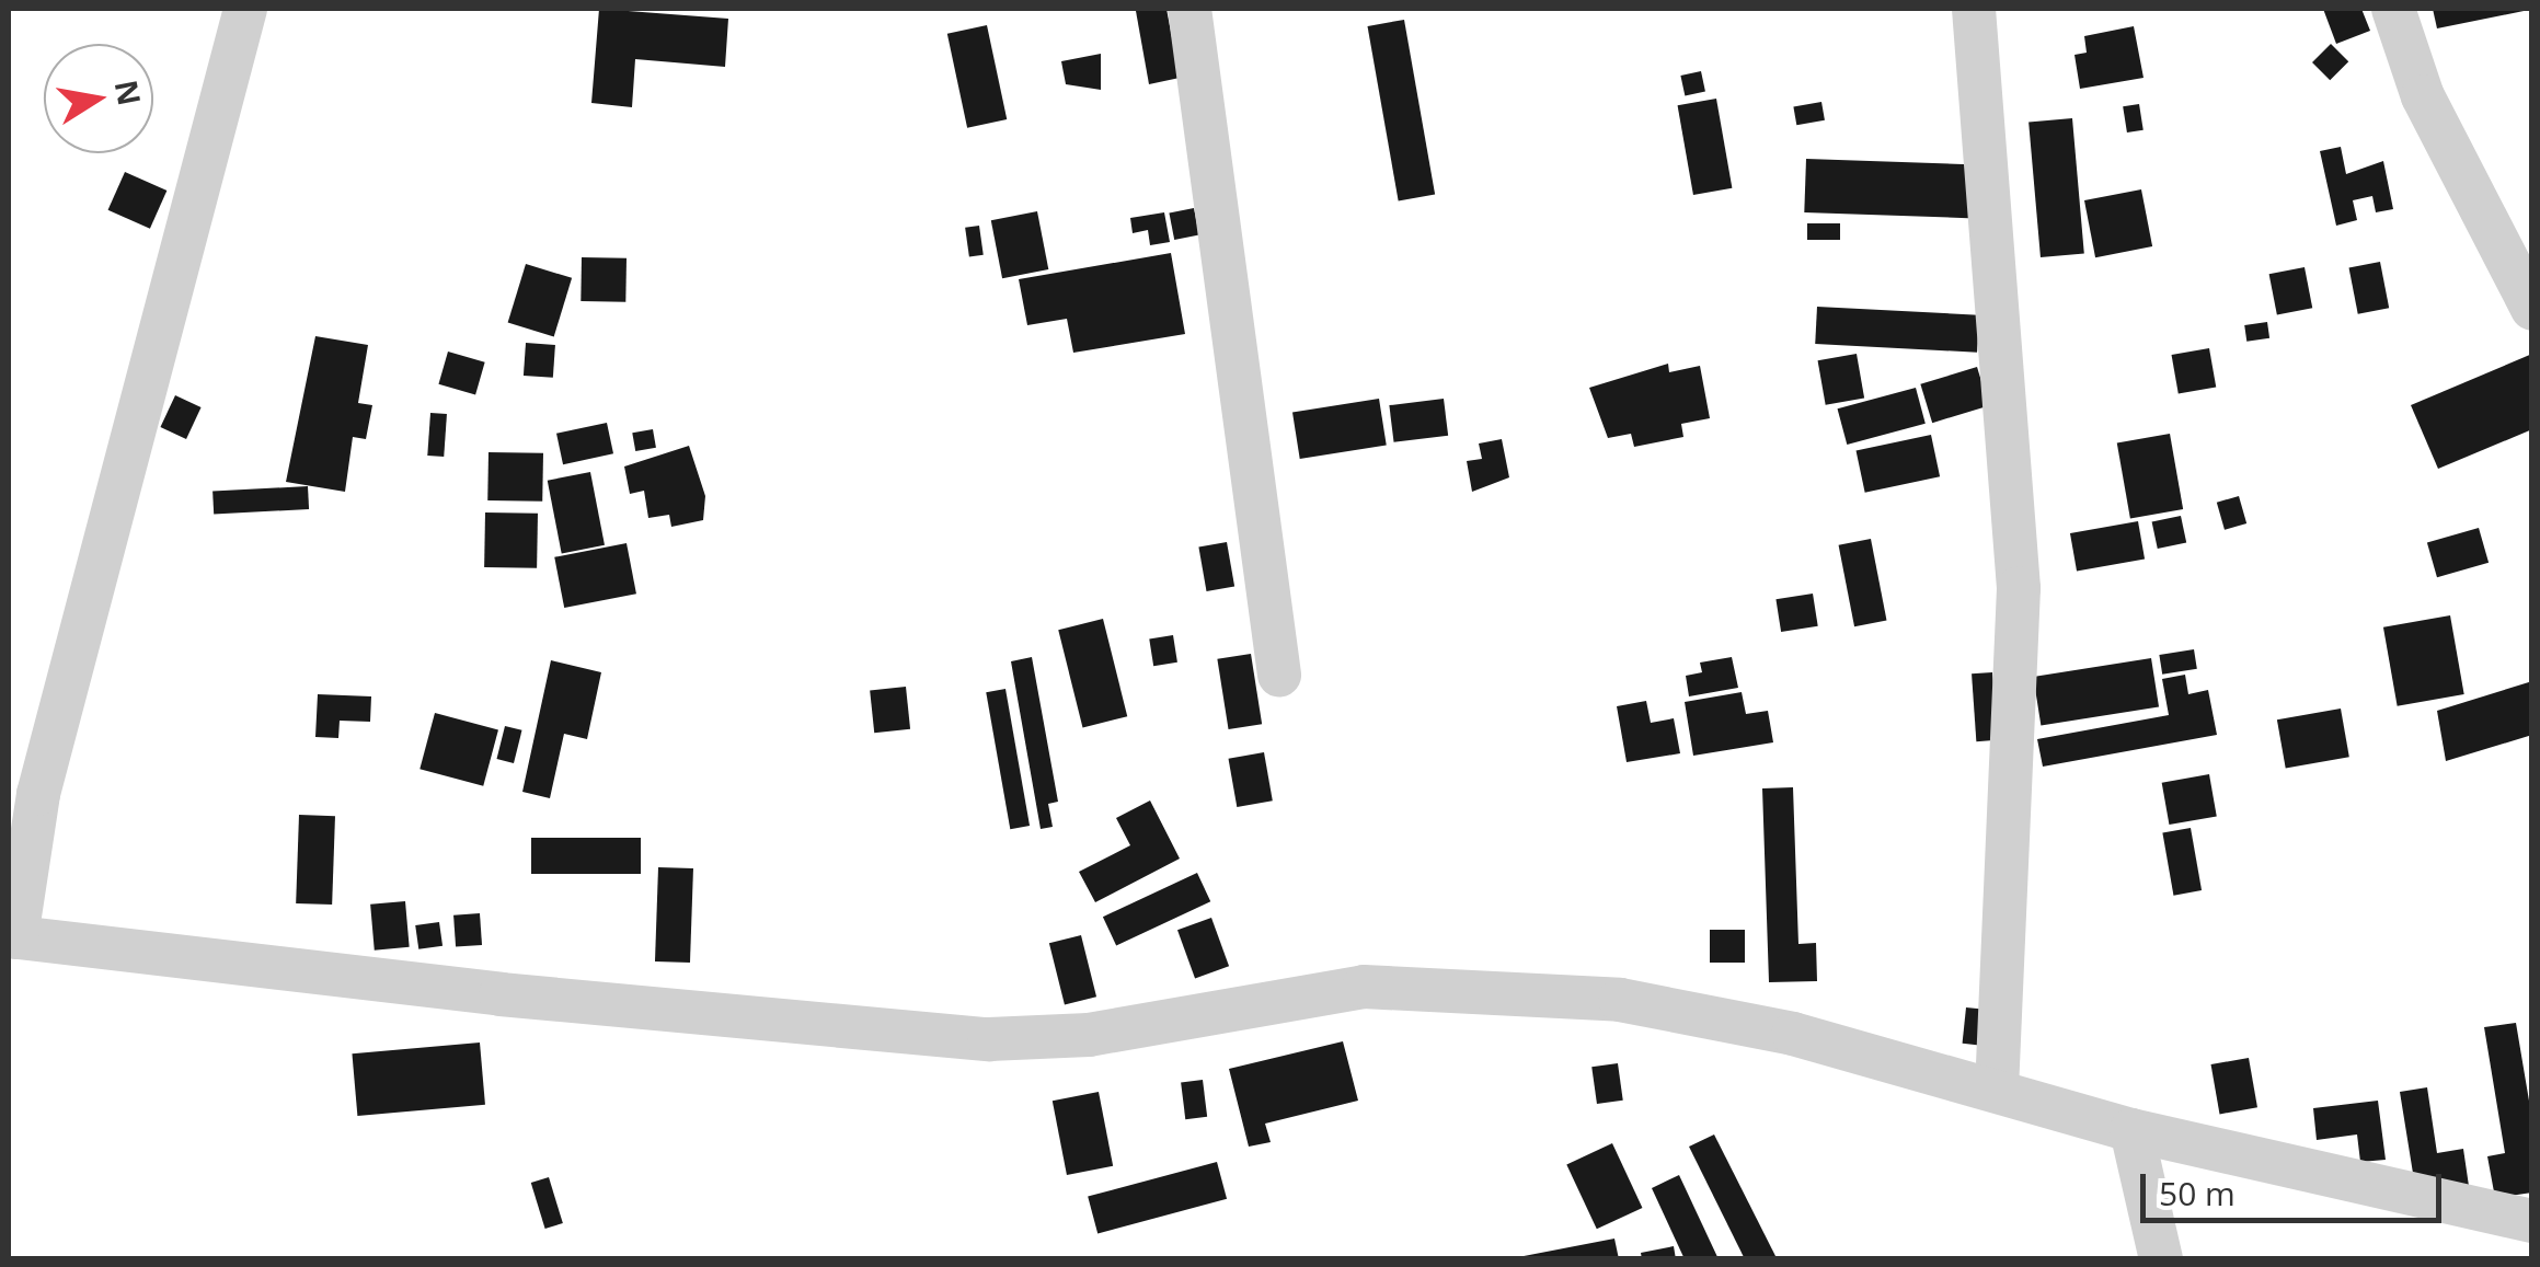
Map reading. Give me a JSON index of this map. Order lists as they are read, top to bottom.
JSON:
{
  "scale_bar": "50 m",
  "north": "right"
}
